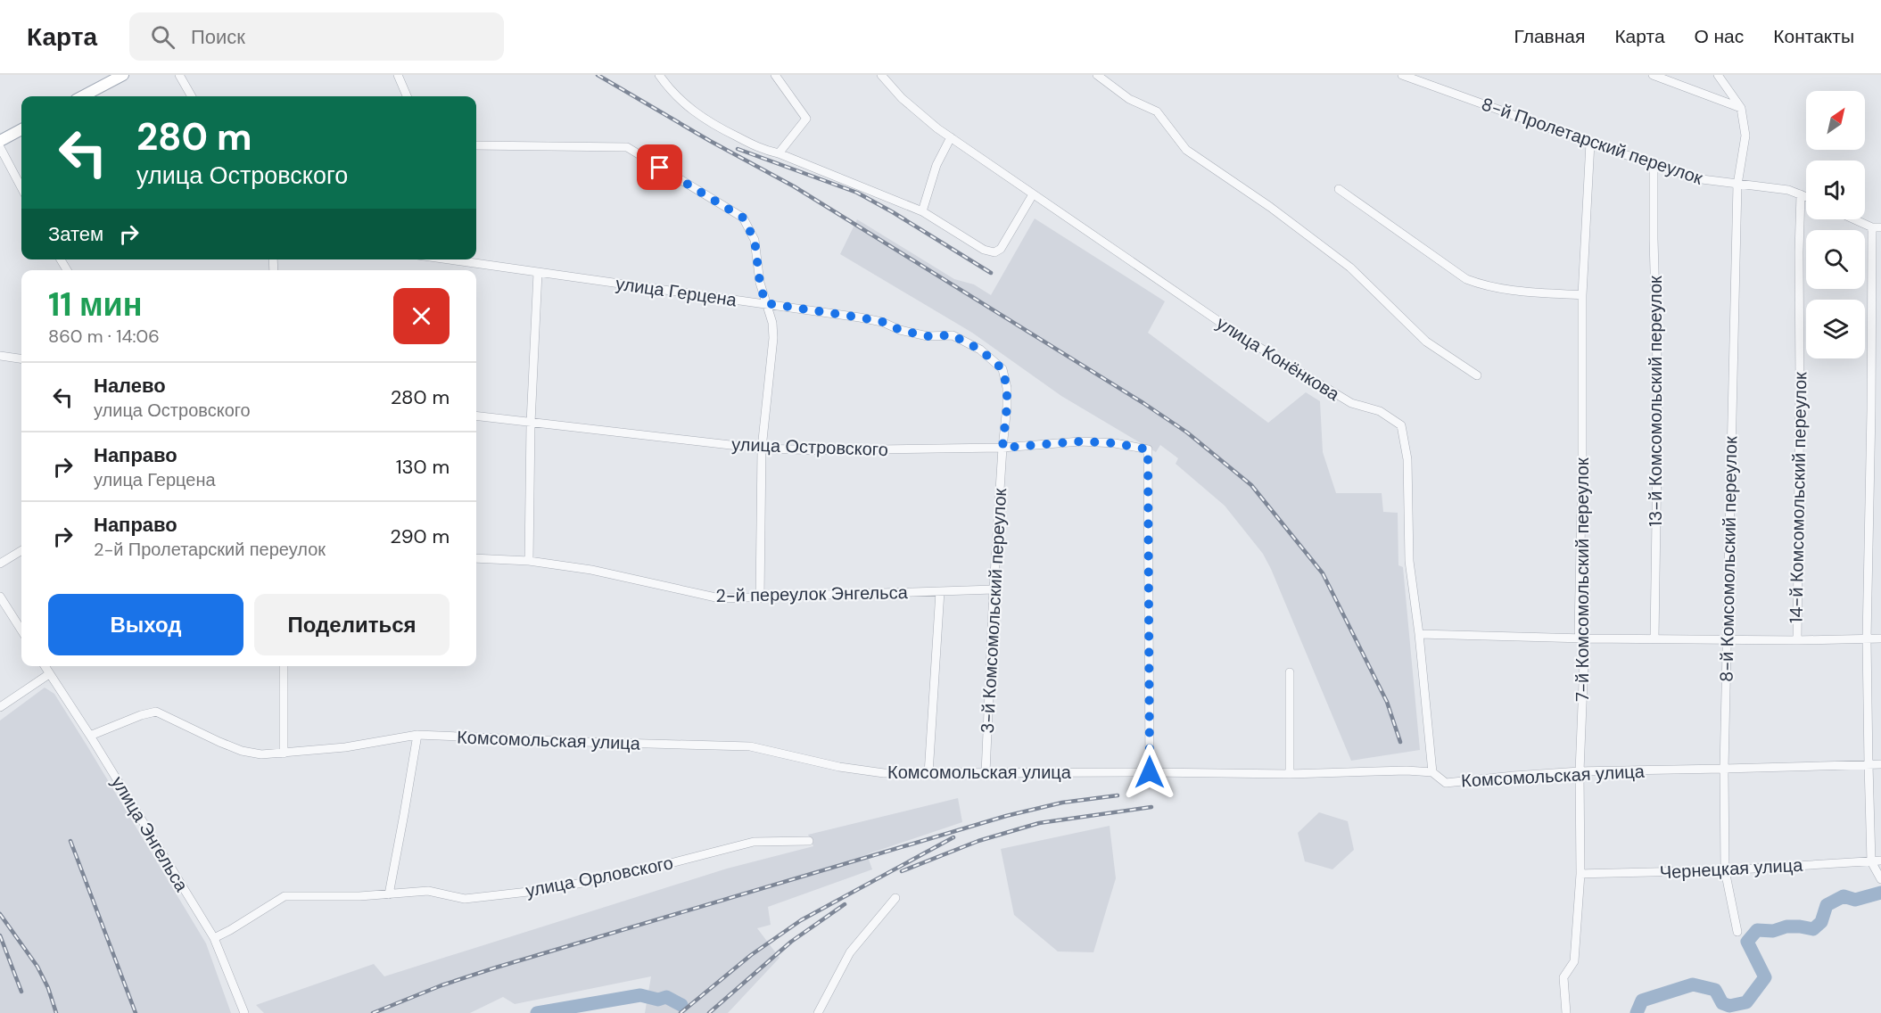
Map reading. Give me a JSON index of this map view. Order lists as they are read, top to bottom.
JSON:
{
  "streets": {
    "street": [
      "8-й Пролетарский переулок",
      "улица Герцена",
      "улица Конёнкова",
      "13-й Комсомольский переулок",
      "улица Островского",
      "14-й Комсомольский переулок",
      "8-й Комсомольский переулок",
      "7-й Комсомольский переулок",
      "2-й переулок Энгельса",
      "3-й Комсомольский переулок",
      "Комсомольская улица",
      "улица Энгельса",
      "Чернецкая улица",
      "улица Орловского"
    ]
  },
  "crossings": [
    ["8-й Пролетарский переулок", "13-й Комсомольский переулок"],
    ["8-й Пролетарский переулок", "14-й Комсомольский переулок"],
    ["8-й Пролетарский переулок", "8-й Комсомольский переулок"],
    ["8-й Пролетарский переулок", "7-й Комсомольский переулок"],
    ["улица Герцена", "улица Островского"],
    ["улица Герцена", "3-й Комсомольский переулок"],
    ["улица Конёнкова", "Комсомольская улица"],
    ["улица Островского", "3-й Комсомольский переулок"],
    ["улица Островского", "Комсомольская улица"],
    ["8-й Комсомольский переулок", "Комсомольская улица"],
    ["8-й Комсомольский переулок", "Чернецкая улица"],
    ["7-й Комсомольский переулок", "Комсомольская улица"],
    ["7-й Комсомольский переулок", "Чернецкая улица"],
    ["2-й переулок Энгельса", "3-й Комсомольский переулок"],
    ["3-й Комсомольский переулок", "Комсомольская улица"],
    ["Комсомольская улица", "улица Энгельса"],
    ["улица Энгельса", "улица Орловского"]
  ],
  "north": "top right",
  "page": {
    "header": "Карта",
    "search": "Поиск",
    "nav": [
      "Главная",
      "Карта",
      "О нас",
      "Контакты"
    ],
    "turn": ["280 m", "улица Островского"],
    "then": "Затем",
    "heading": ["11 мин", "860 m · 14:06"],
    "list": [
      {
        "name": "Налево",
        "note": "улица Островского",
        "value": "280 m"
      },
      {
        "name": "Направо",
        "note": "улица Герцена",
        "value": "130 m"
      },
      {
        "name": "Направо",
        "note": "2-й Пролетарский переулок",
        "value": "290 m"
      }
    ],
    "buttons": ["Выход", "Поделиться"]
  }
}
